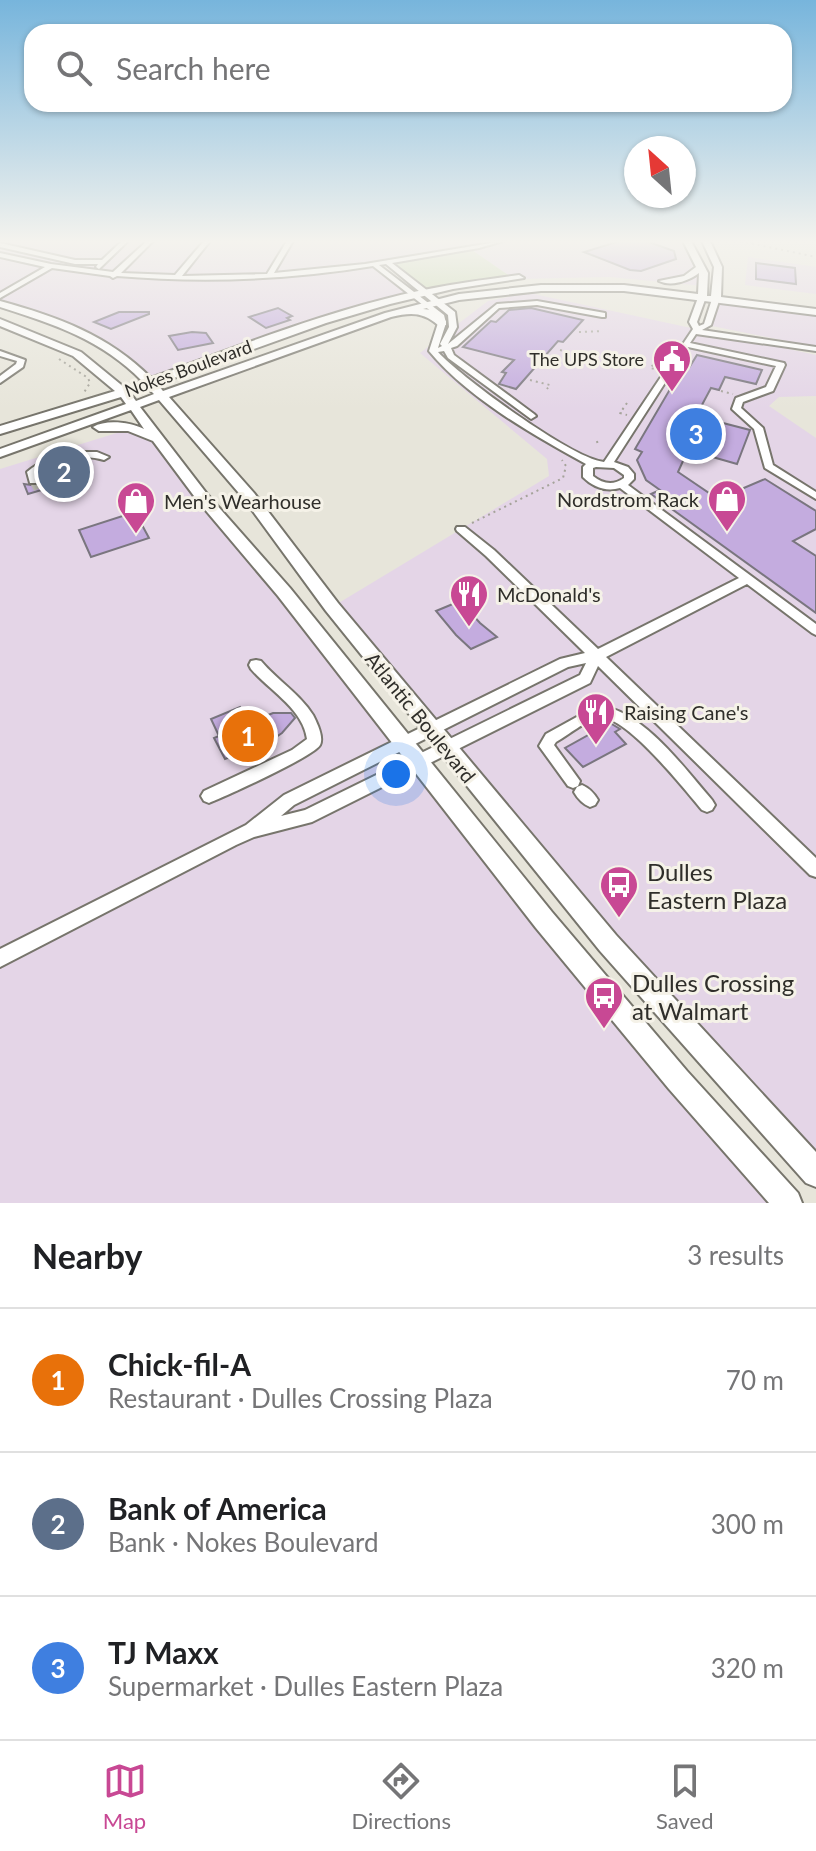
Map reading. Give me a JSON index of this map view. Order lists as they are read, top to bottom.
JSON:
{
  "streets": {
    "main road": ["Nokes Boulevard", "Atlantic Boulevard"]
  },
  "crossings": [
    ["Nokes Boulevard", "Atlantic Boulevard"]
  ],
  "places": {
    "public building": ["The UPS Store"],
    "shop": ["Nordstrom Rack", "Men's Wearhouse"],
    "restaurant": ["McDonald's", "Raising Cane's"],
    "bus stop": ["Dulles Eastern Plaza", "Dulles Crossing at Walmart"]
  },
  "north": "top left",
  "page": {
    "search": "Search here",
    "pins": ["3", "2", "1"],
    "heading": ["Nearby", "3 results"],
    "list": [
      {
        "mark": "1",
        "name": "Chick-fil-A",
        "note": "Restaurant · Dulles Crossing Plaza",
        "value": "70 m"
      },
      {
        "mark": "2",
        "name": "Bank of America",
        "note": "Bank · Nokes Boulevard",
        "value": "300 m"
      },
      {
        "mark": "3",
        "name": "TJ Maxx",
        "note": "Supermarket · Dulles Eastern Plaza",
        "value": "320 m"
      }
    ],
    "nav": ["Map", "Directions", "Saved"]
  }
}
